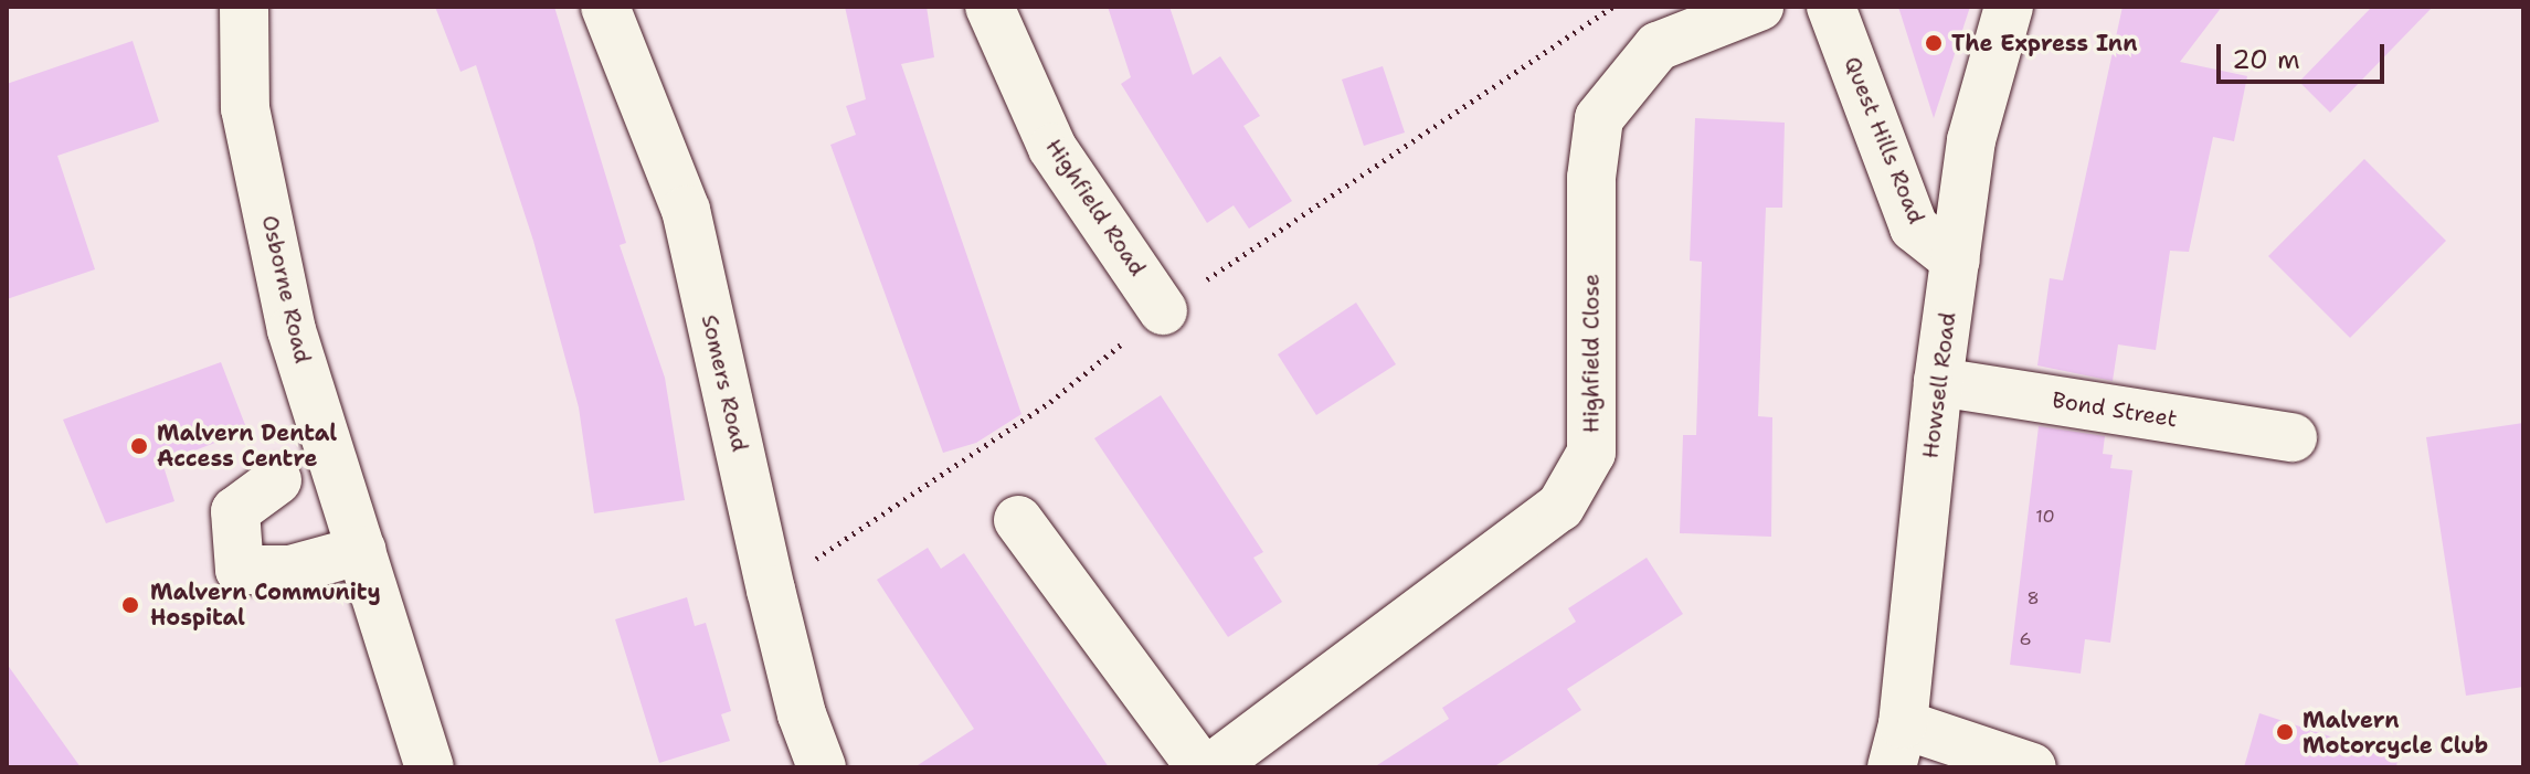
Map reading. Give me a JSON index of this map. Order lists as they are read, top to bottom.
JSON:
{
  "streets": {
    "street": [
      "Quest Hills Road",
      "Highfield Road",
      "Osborne Road",
      "Highfield Close",
      "Somers Road",
      "Howsell Road",
      "Bond Street"
    ]
  },
  "crossings": [
    ["Quest Hills Road", "Howsell Road"],
    ["Howsell Road", "Bond Street"]
  ],
  "places": [
    "The Express Inn",
    "Malvern Dental Access Centre",
    "Malvern Community Hospital",
    "Malvern Motorcycle Club"
  ],
  "house_numbers": ["10", "8", "6"],
  "scale_bar": "20 m"
}
